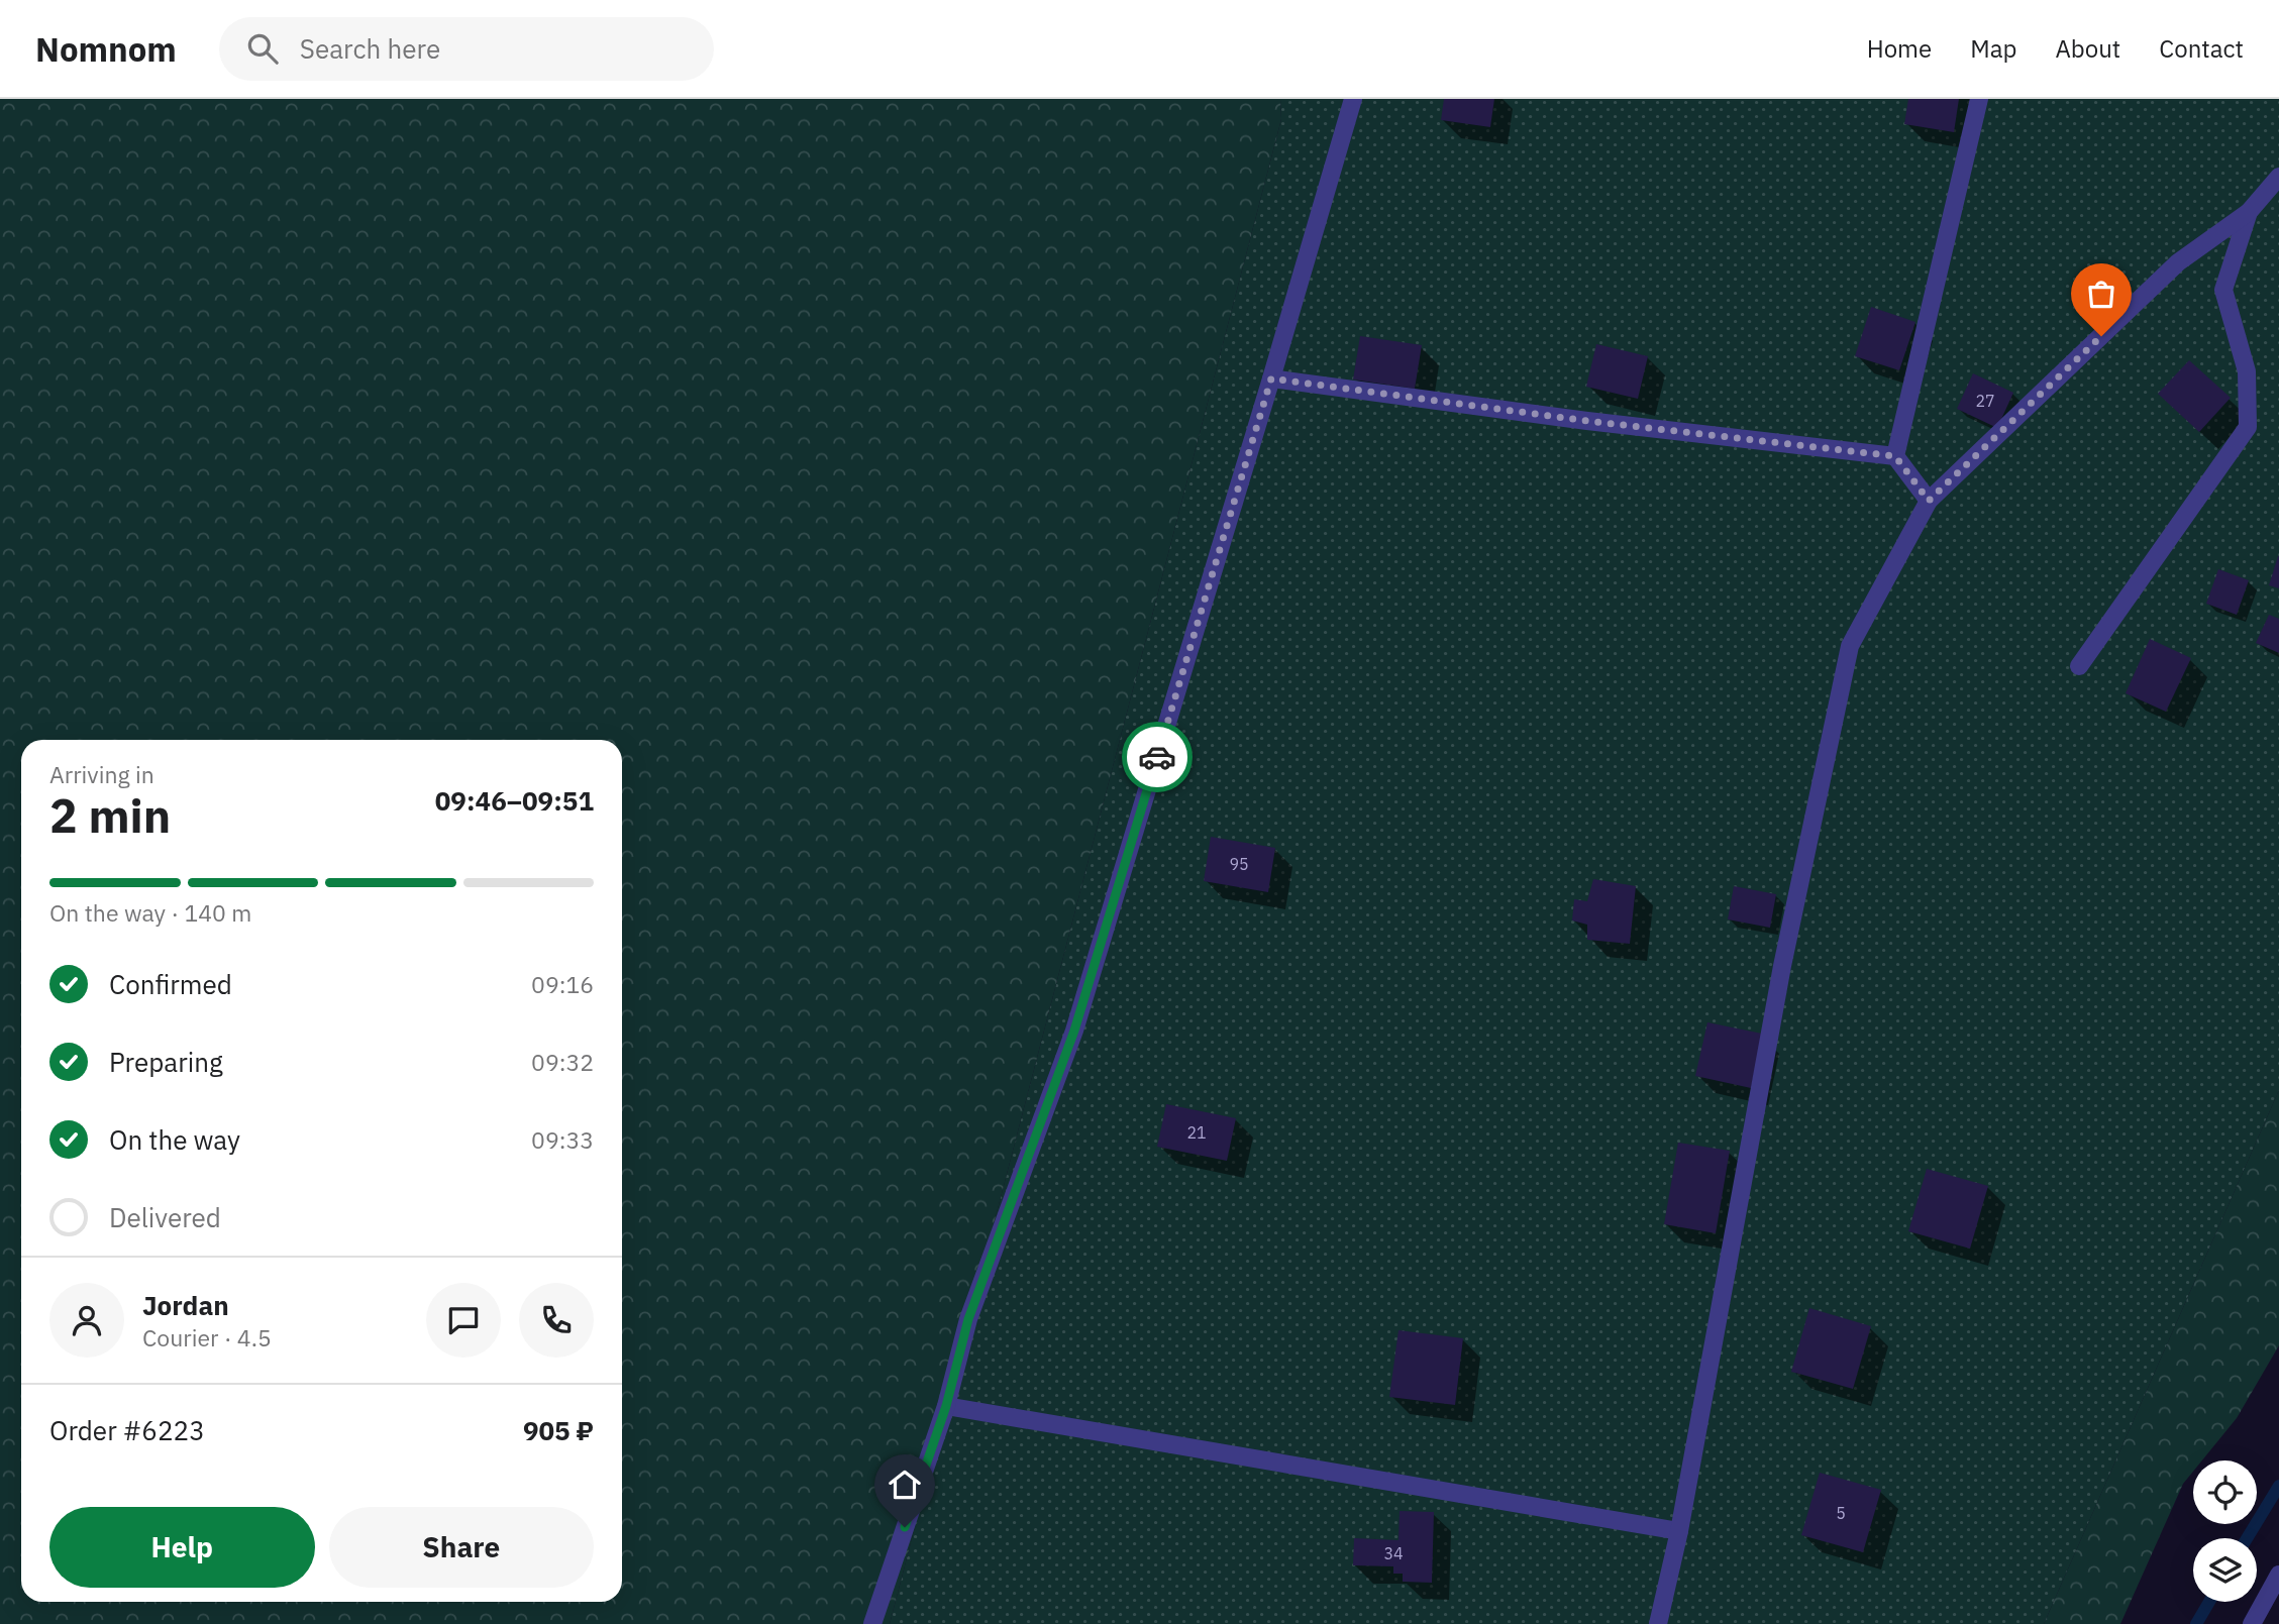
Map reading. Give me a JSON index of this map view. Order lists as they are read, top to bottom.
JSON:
{
  "house_numbers": [
    "27",
    "95",
    "21",
    "5",
    "34"
  ],
  "page": {
    "header": "Nomnom",
    "search": "Search here",
    "nav": [
      "Home",
      "Map",
      "About",
      "Contact"
    ],
    "heading": ["2 min", "Arriving in", "09:46–09:51"],
    "panel": [
      "Jordan",
      "Courier · 4.5",
      "Order #6223",
      "905 ₽"
    ],
    "bar": "On the way · 140 m",
    "list": [
      ["Confirmed", "09:16"],
      ["Preparing", "09:32"],
      ["On the way", "09:33"],
      "Delivered"
    ],
    "buttons": ["Help", "Share"]
  }
}
